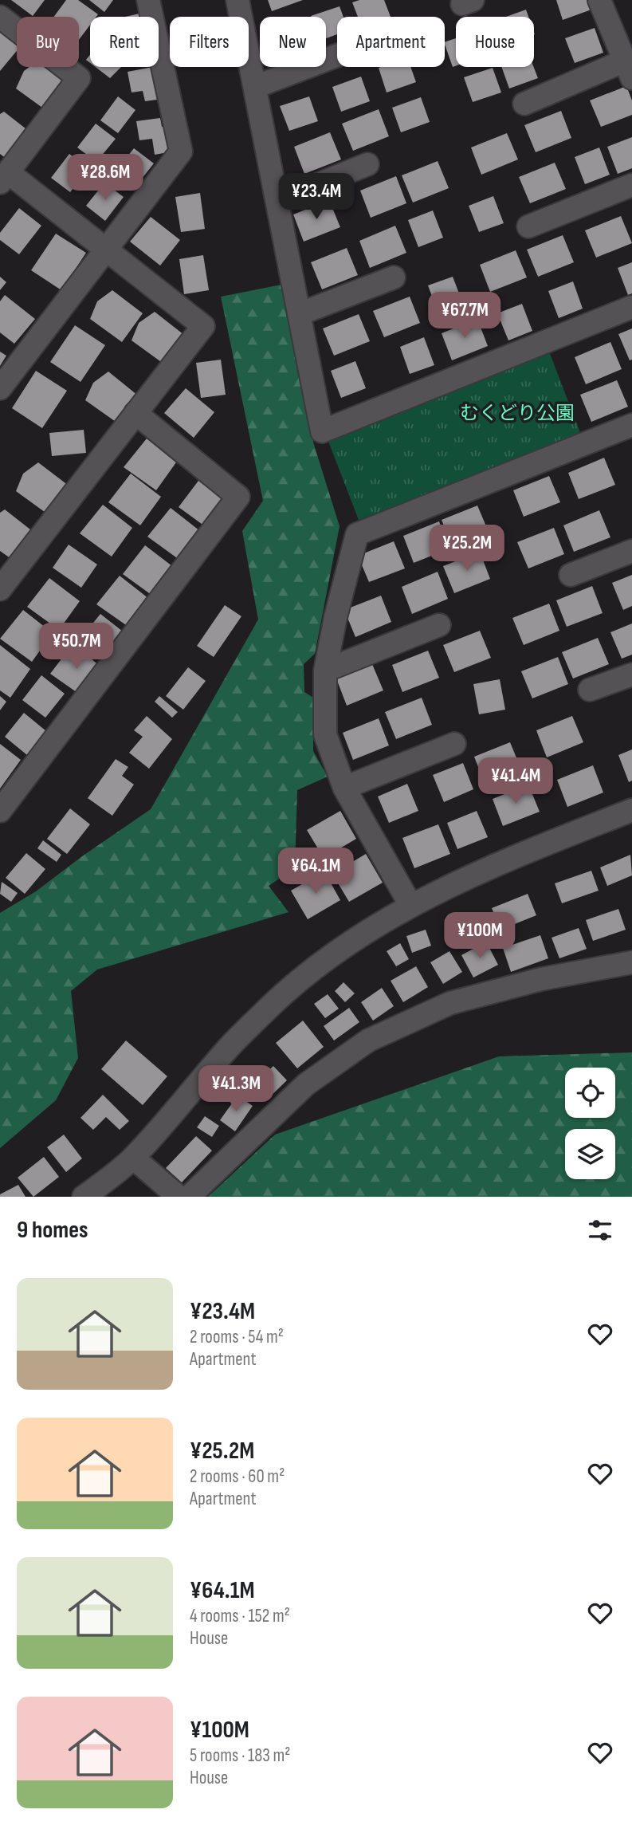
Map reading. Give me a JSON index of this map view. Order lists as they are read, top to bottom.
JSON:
{
  "parks": ["むくどり公園"],
  "page": {
    "chip": [
      "Buy",
      "Rent",
      "Filters",
      "New",
      "Apartment",
      "House"
    ],
    "price": [
      "¥28.6M",
      "¥23.4M",
      "¥67.7M",
      "¥25.2M",
      "¥50.7M",
      "¥41.4M",
      "¥64.1M",
      "¥100M",
      "¥41.3M"
    ],
    "heading": "9 homes",
    "list": [
      {
        "name": "¥23.4M",
        "note": "2 rooms · 54 m² · Apartment"
      },
      {
        "name": "¥25.2M",
        "note": "2 rooms · 60 m² · Apartment"
      },
      {
        "name": "¥64.1M",
        "note": "4 rooms · 152 m² · House"
      },
      {
        "name": "¥100M",
        "note": "5 rooms · 183 m² · House"
      }
    ]
  }
}
